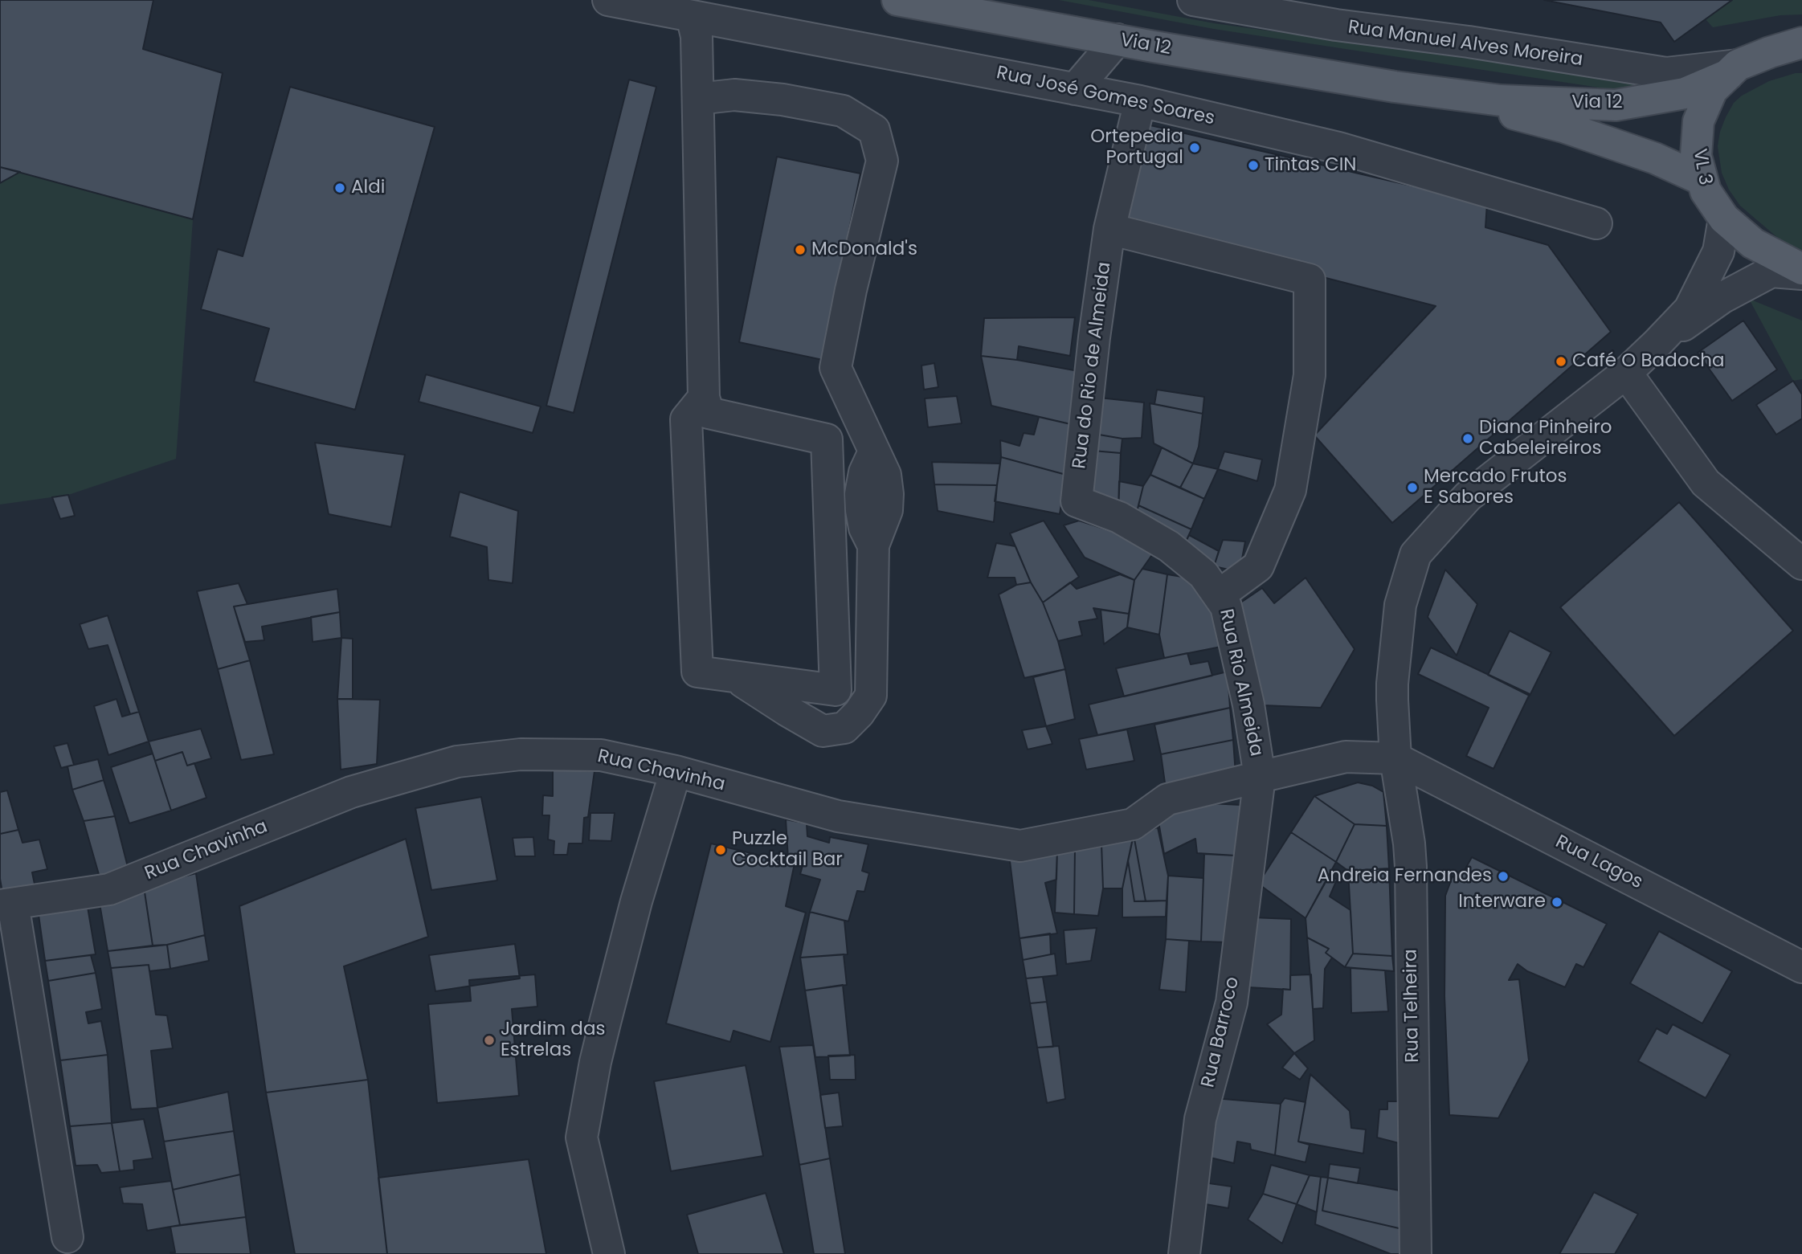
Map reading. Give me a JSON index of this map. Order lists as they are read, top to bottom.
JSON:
{
  "streets": {
    "main road": ["Via 12", "VL 3"],
    "street": [
      "Rua Manuel Alves Moreira",
      "Rua José Gomes Soares",
      "Rua do Rio de Almeida",
      "Rua Rio Almeida",
      "Rua Chavinha",
      "Rua Lagos",
      "Rua Telheira",
      "Rua Barroco"
    ]
  },
  "crossings": [
    ["Rua Manuel Alves Moreira", "Via 12"],
    ["Rua Manuel Alves Moreira", "VL 3"],
    ["Via 12", "VL 3"],
    ["Rua José Gomes Soares", "Rua do Rio de Almeida"],
    ["Rua do Rio de Almeida", "Rua Rio Almeida"],
    ["Rua Rio Almeida", "Rua Chavinha"],
    ["Rua Rio Almeida", "Rua Barroco"],
    ["Rua Chavinha", "Rua Lagos"],
    ["Rua Chavinha", "Rua Telheira"],
    ["Rua Chavinha", "Rua Barroco"],
    ["Rua Lagos", "Rua Telheira"]
  ],
  "places": [
    "Ortepedia Portugal",
    "Tintas CIN",
    "Aldi",
    "McDonald's",
    "Café O Badocha",
    "Diana Pinheiro Cabeleireiros",
    "Mercado Frutos E Sabores",
    "Puzzle Cocktail Bar",
    "Andreia Fernandes",
    "Interware",
    "Jardim das Estrelas"
  ]
}
